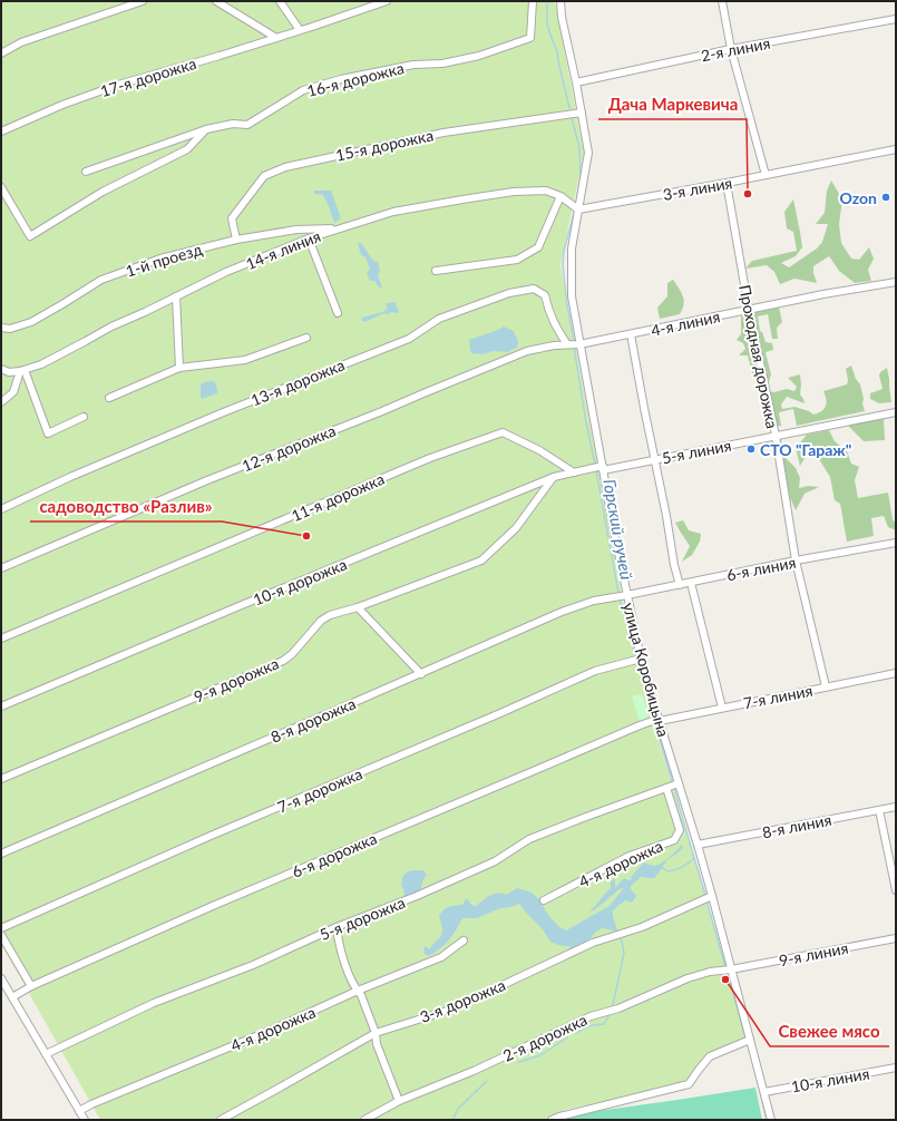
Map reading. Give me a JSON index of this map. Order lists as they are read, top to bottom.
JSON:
{
  "streets": {
    "street": [
      "2-я линия",
      "17-я дорожка",
      "16-я дорожка",
      "15-я дорожка",
      "3-я линия",
      "14-я линия",
      "1-й проезд",
      "4-я линия",
      "Проходная дорожка",
      "13-я дорожка",
      "12-я дорожка",
      "5-я линия",
      "11-я дорожка",
      "6-я линия",
      "10-я дорожка",
      "улица Коробицына",
      "9-я дорожка",
      "7-я линия",
      "8-я дорожка",
      "7-я дорожка",
      "8-я линия",
      "6-я дорожка",
      "4-я дорожка",
      "5-я дорожка",
      "9-я линия",
      "3-я дорожка",
      "2-я дорожка",
      "10-я линия"
    ]
  },
  "crossings": [
    ["2-я линия", "улица Коробицына"],
    ["15-я дорожка", "1-й проезд"],
    ["15-я дорожка", "улица Коробицына"],
    ["3-я линия", "14-я линия"],
    ["3-я линия", "Проходная дорожка"],
    ["3-я линия", "улица Коробицына"],
    ["14-я линия", "1-й проезд"],
    ["14-я линия", "улица Коробицына"],
    ["4-я линия", "Проходная дорожка"],
    ["4-я линия", "12-я дорожка"],
    ["4-я линия", "улица Коробицына"],
    ["Проходная дорожка", "5-я линия"],
    ["Проходная дорожка", "6-я линия"],
    ["Проходная дорожка", "7-я линия"],
    ["13-я дорожка", "12-я дорожка"],
    ["12-я дорожка", "улица Коробицына"],
    ["5-я линия", "10-я дорожка"],
    ["5-я линия", "улица Коробицына"],
    ["11-я дорожка", "10-я дорожка"],
    ["6-я линия", "улица Коробицына"],
    ["6-я линия", "8-я дорожка"],
    ["10-я дорожка", "улица Коробицына"],
    ["10-я дорожка", "9-я дорожка"],
    ["улица Коробицына", "7-я линия"],
    ["улица Коробицына", "8-я дорожка"],
    ["улица Коробицына", "7-я дорожка"],
    ["улица Коробицына", "8-я линия"],
    ["улица Коробицына", "6-я дорожка"],
    ["улица Коробицына", "5-я дорожка"],
    ["улица Коробицына", "9-я линия"],
    ["улица Коробицына", "3-я дорожка"],
    ["улица Коробицына", "2-я дорожка"],
    ["улица Коробицына", "10-я линия"],
    ["7-я линия", "6-я дорожка"],
    ["4-я дорожка", "5-я дорожка"],
    ["9-я линия", "2-я дорожка"]
  ],
  "water": ["Горский ручей"],
  "places": [
    "Дача Маркевича",
    "Ozon",
    "СТО \"Гараж\"",
    "садоводство «Разлив»",
    "Свежее мясо"
  ]
}
